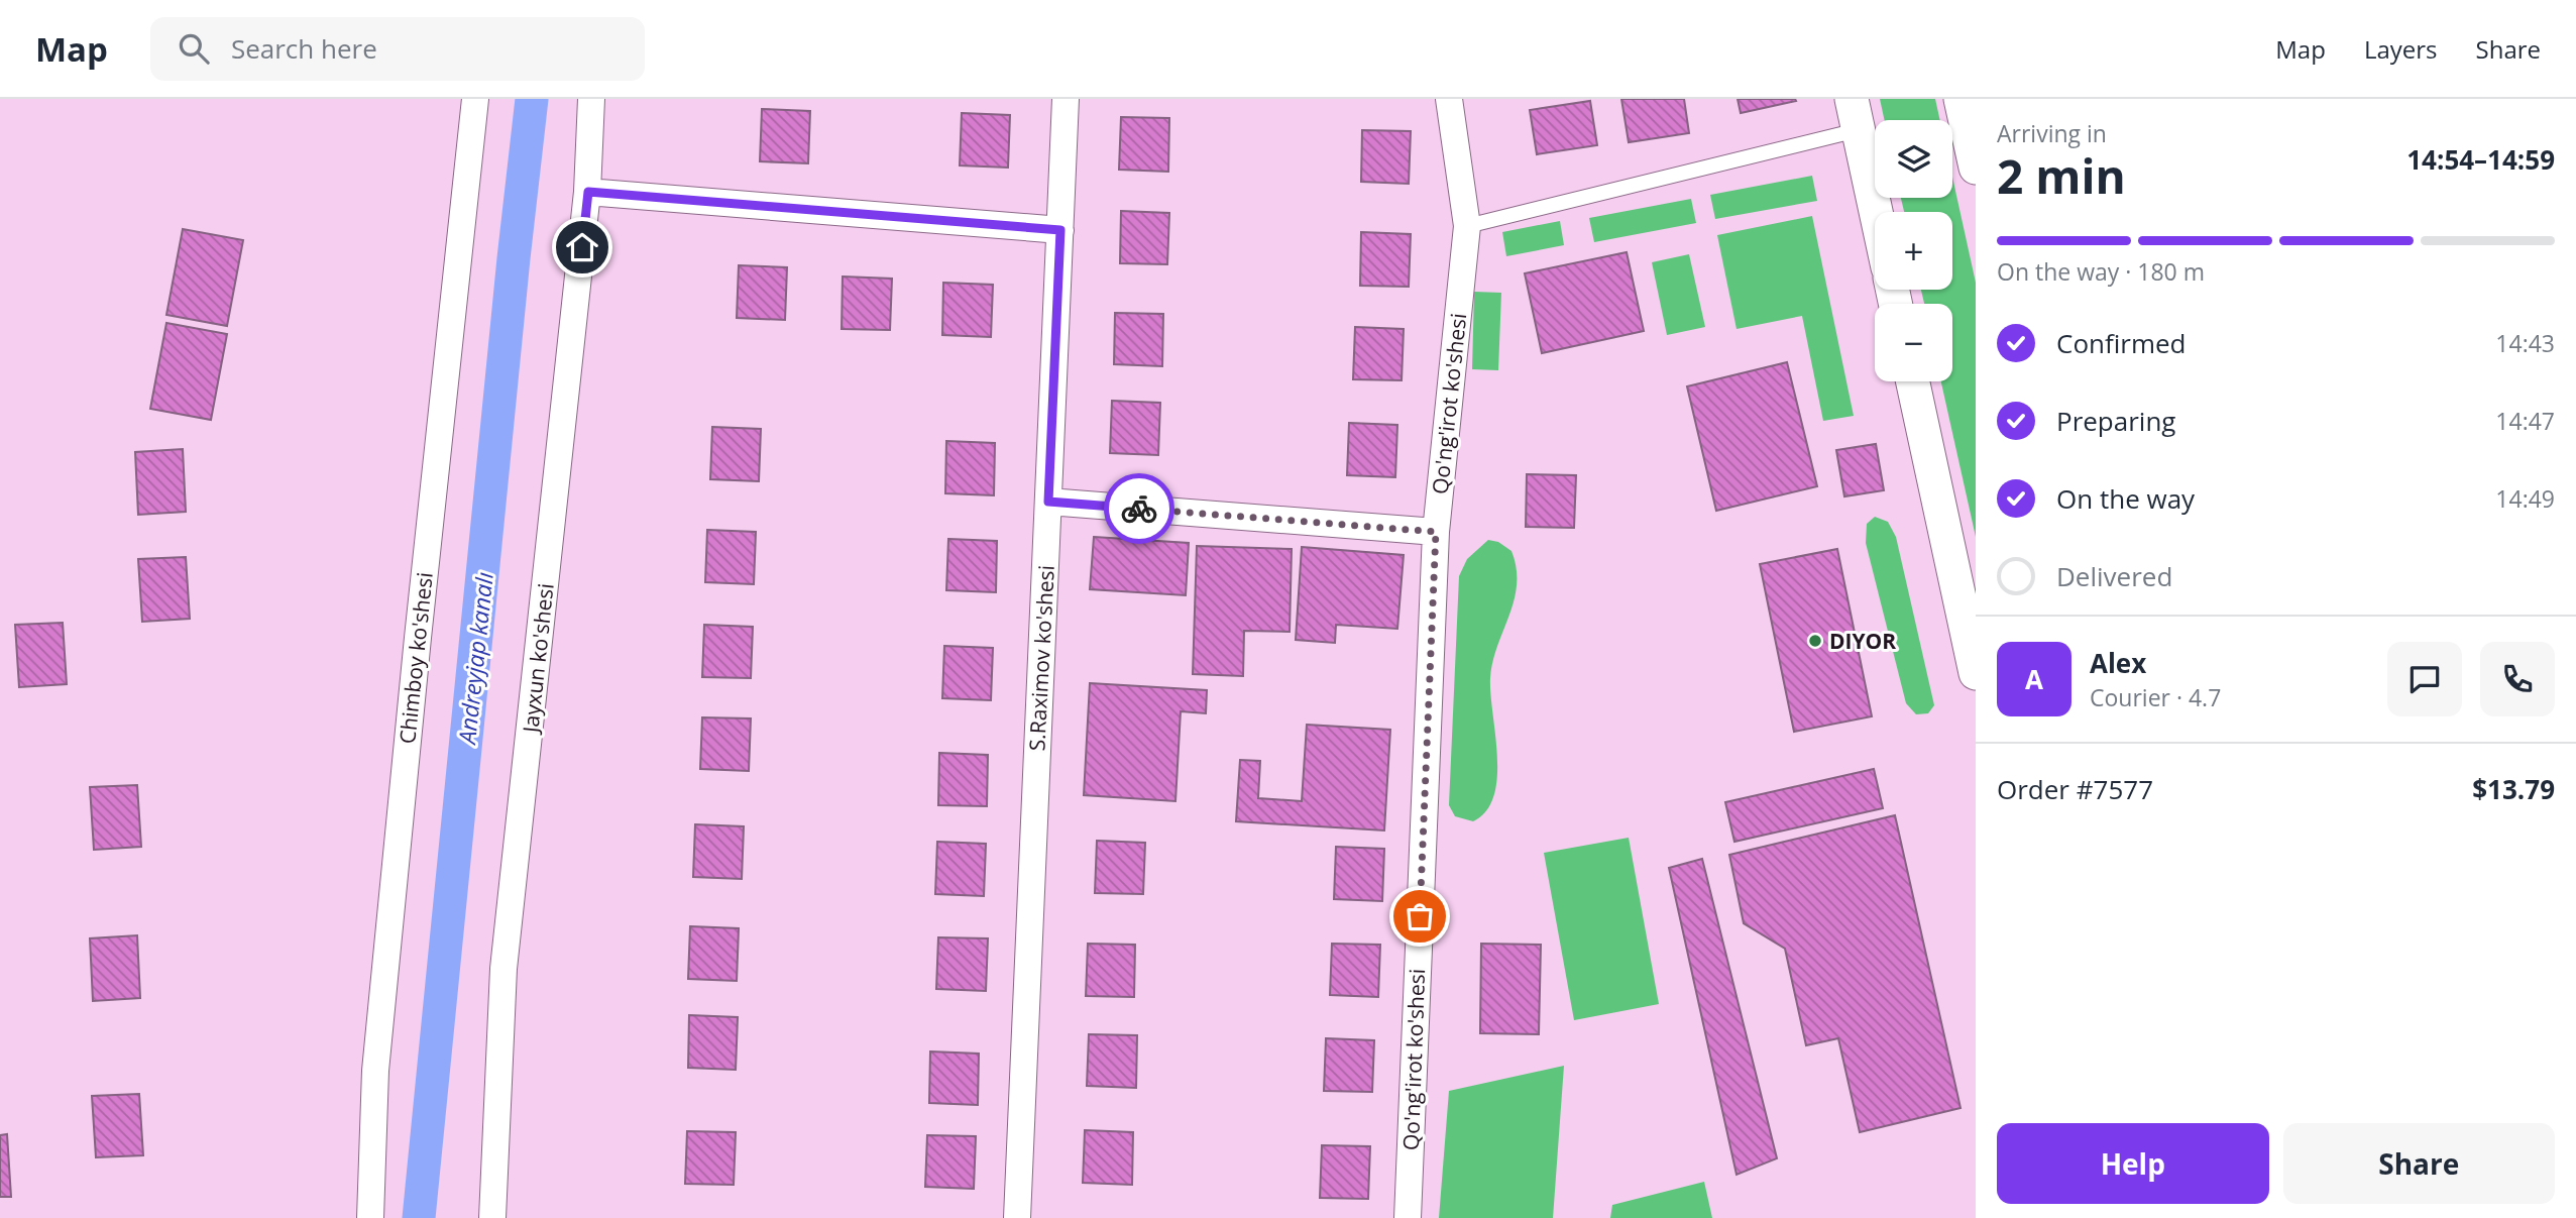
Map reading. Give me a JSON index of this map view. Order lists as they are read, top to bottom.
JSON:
{
  "streets": {
    "street": [
      "Qo'ng'irot ko'shesi",
      "Chimboy ko'shesi",
      "Jayxun ko'shesi",
      "S.Raximov ko'shesi"
    ]
  },
  "water": ["Andreyjap kanalı"],
  "places": ["DIYOR"],
  "page": {
    "header": "Map",
    "search": "Search here",
    "nav": ["Map", "Layers", "Share"],
    "heading": ["2 min", "Arriving in", "14:54–14:59"],
    "panel": [
      "Alex",
      "Courier · 4.7",
      "Order #7577",
      "$13.79"
    ],
    "map_buttons": ["+", "−"],
    "bar": "On the way · 180 m",
    "list": [
      ["Confirmed", "14:43"],
      ["Preparing", "14:47"],
      ["On the way", "14:49"],
      "Delivered"
    ],
    "round": "A",
    "buttons": ["Help", "Share"]
  }
}
